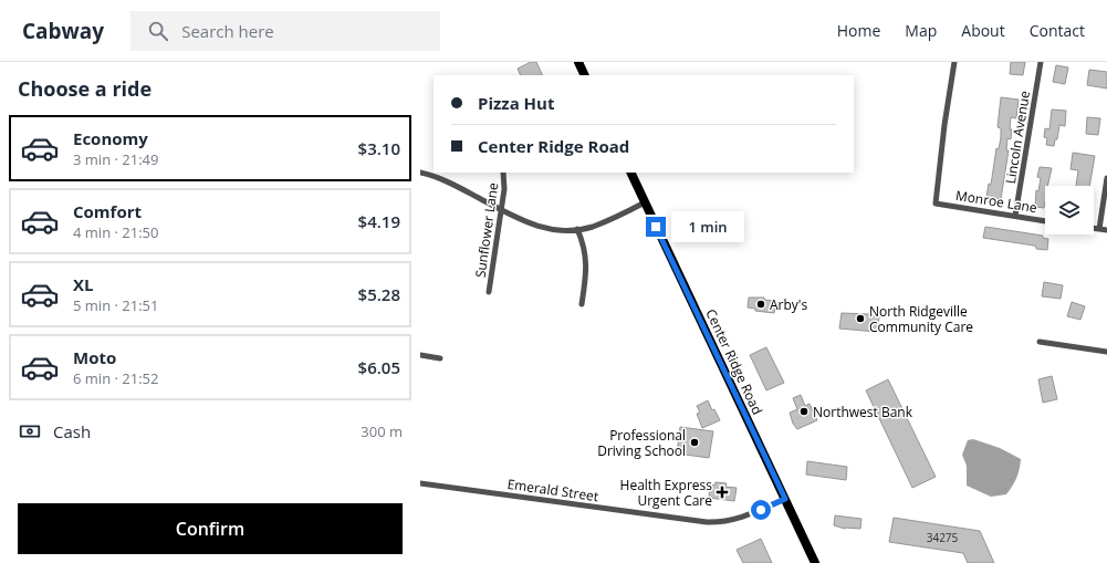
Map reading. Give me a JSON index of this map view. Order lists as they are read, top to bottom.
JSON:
{
  "streets": {
    "main road": ["Center Ridge Road"],
    "street": [
      "Lincoln Avenue",
      "Monroe Lane",
      "Sunflower Lane",
      "Emerald Street"
    ]
  },
  "crossings": [
    ["Lincoln Avenue", "Monroe Lane"],
    ["Center Ridge Road", "Emerald Street"]
  ],
  "places": {
    "other": [
      "Arby's",
      "North Ridgeville Community Care",
      "Northwest Bank",
      "Professional Driving School"
    ],
    "health": ["Health Express Urgent Care"]
  },
  "house_numbers": ["34275"],
  "page": {
    "header": "Cabway",
    "search": "Search here",
    "nav": [
      "Home",
      "Map",
      "About",
      "Contact"
    ],
    "heading": "Choose a ride",
    "banner": ["Pizza Hut", "Center Ridge Road"],
    "list": [
      {
        "name": "Economy",
        "note": "3 min · 21:49",
        "value": "$3.10"
      },
      {
        "name": "Comfort",
        "note": "4 min · 21:50",
        "value": "$4.19"
      },
      {
        "name": "XL",
        "note": "5 min · 21:51",
        "value": "$5.28"
      },
      {
        "name": "Moto",
        "note": "6 min · 21:52",
        "value": "$6.05"
      }
    ],
    "bubble": "1 min",
    "pay": ["Cash", "300 m"],
    "buttons": "Confirm"
  }
}
